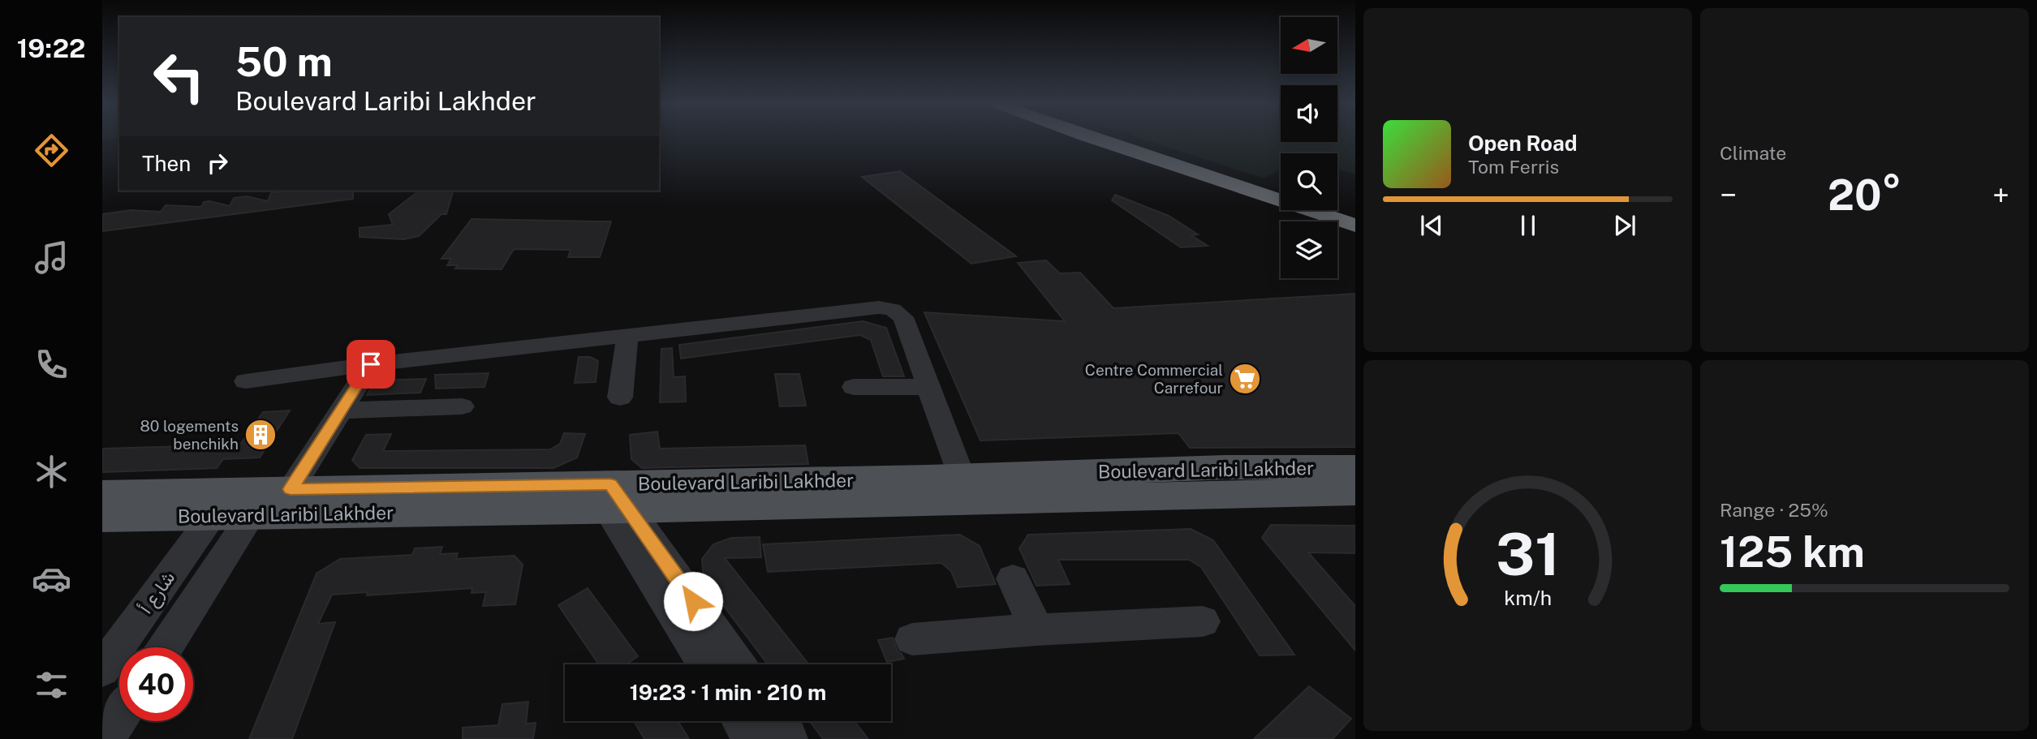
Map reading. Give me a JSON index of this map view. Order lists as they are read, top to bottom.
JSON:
{
  "streets": {
    "main road": ["Boulevard Laribi Lakhder"],
    "street": ["شارع أ"]
  },
  "crossings": [
    ["Boulevard Laribi Lakhder", "شارع أ"]
  ],
  "places": {
    "supermarket": ["Centre Commercial Carrefour"],
    "building": ["80 logements benchikh"]
  },
  "north": "left",
  "page": {
    "tabs": "19:22",
    "tile": [
      "Climate",
      ["Range · 25%", "125 km"]
    ],
    "turn": ["50 m", "Boulevard Laribi Lakhder"],
    "song": ["Open Road", "Tom Ferris"],
    "then": "Then",
    "heat": ["−", "20°", "+"],
    "limit": "40",
    "trip": "19:23 · 1 min · 210 m",
    "gauge": ["31", "km/h"]
  }
}
